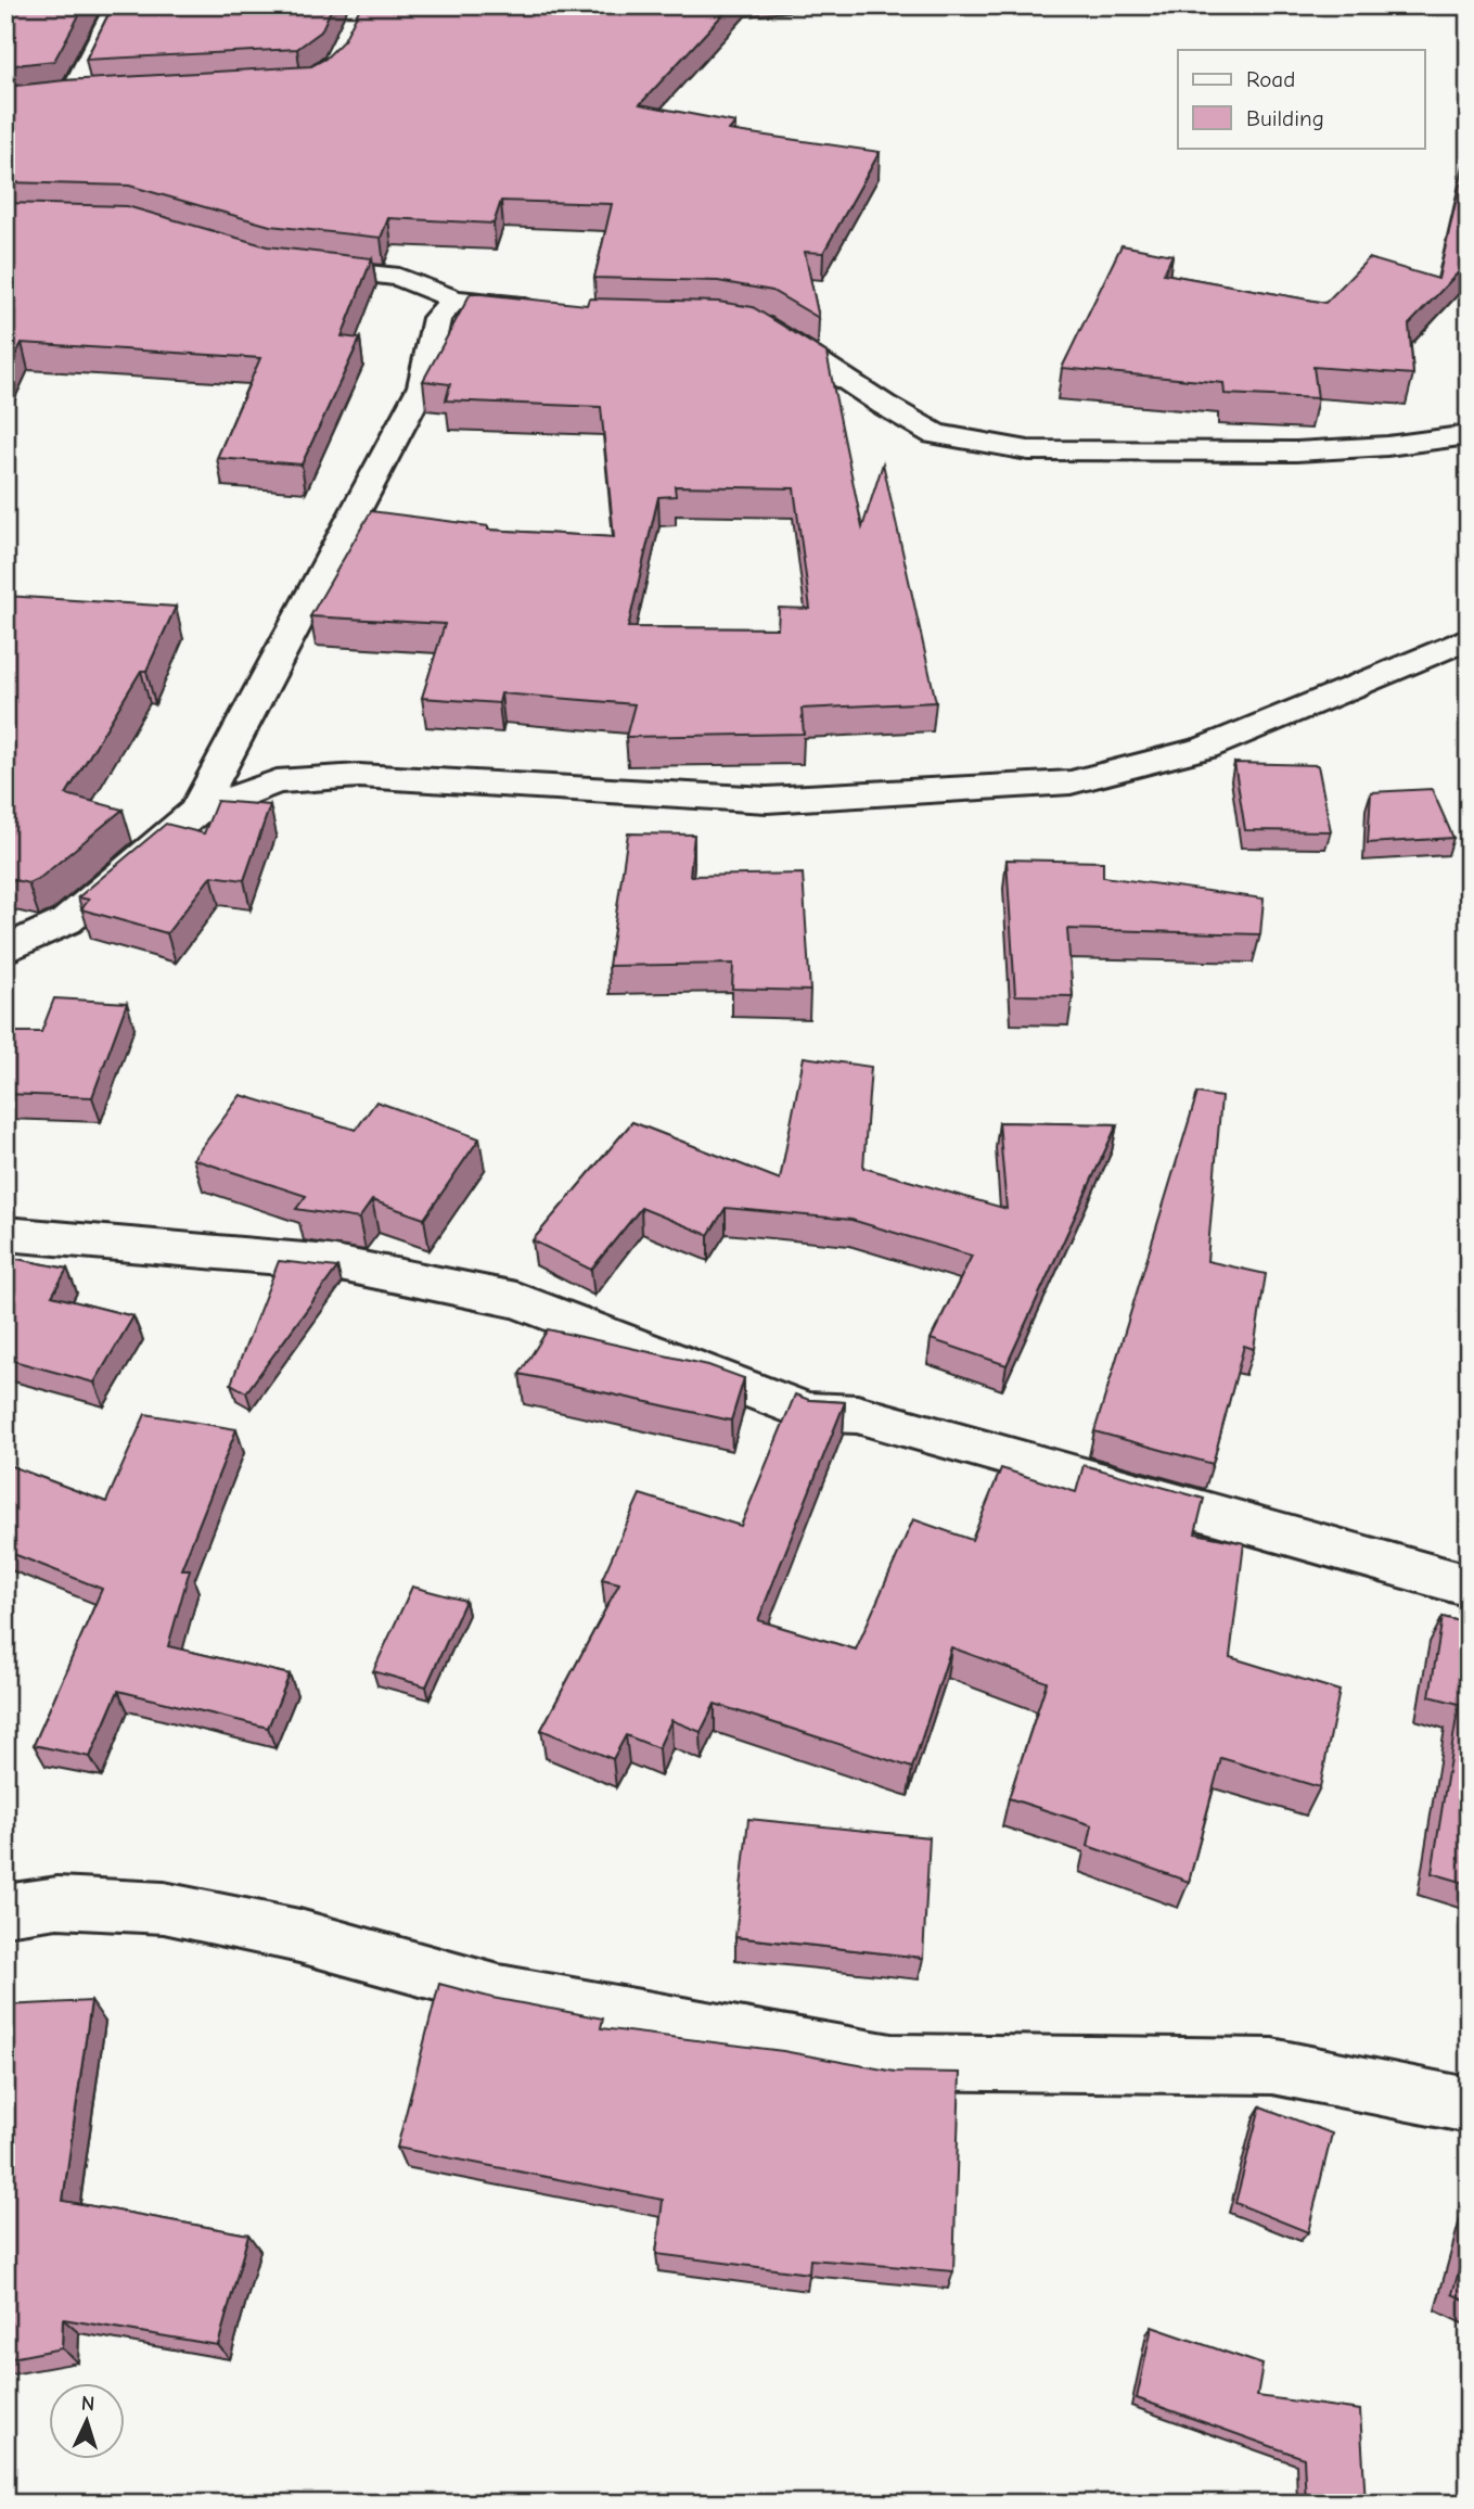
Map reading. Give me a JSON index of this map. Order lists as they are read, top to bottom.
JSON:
{
  "legend": ["Road", "Building"],
  "north": "top"
}
